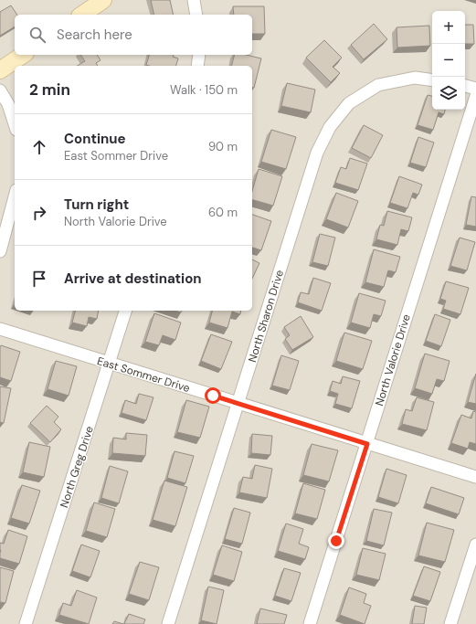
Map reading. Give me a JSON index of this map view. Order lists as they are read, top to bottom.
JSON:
{
  "streets": {
    "street": [
      "North Sharon Drive",
      "North Valorie Drive",
      "East Sommer Drive",
      "North Greg Drive"
    ]
  },
  "crossings": [
    ["North Sharon Drive", "East Sommer Drive"],
    ["North Valorie Drive", "East Sommer Drive"],
    ["East Sommer Drive", "North Greg Drive"]
  ],
  "page": {
    "map_buttons": ["+", "−"],
    "search": "Search here",
    "heading": ["2 min", "Walk · 150 m"],
    "list": [
      ["Continue", "East Sommer Drive", "90 m"],
      ["Turn right", "North Valorie Drive", "60 m"],
      "Arrive at destination"
    ]
  }
}
